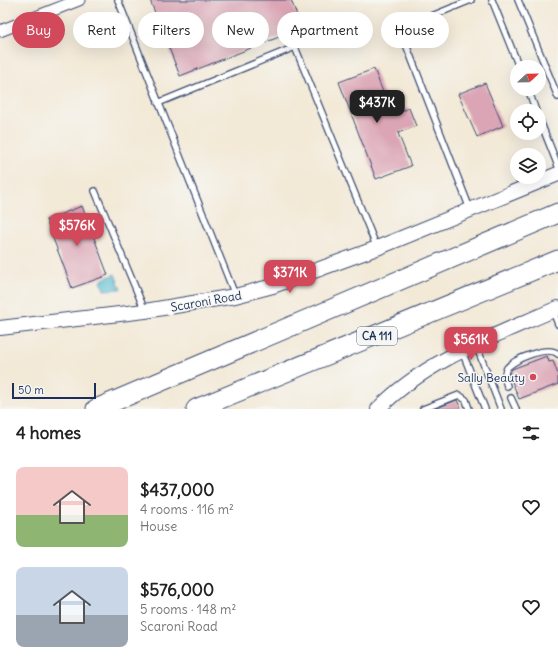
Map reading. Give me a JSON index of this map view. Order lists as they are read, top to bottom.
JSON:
{
  "streets": {
    "highway": ["CA 111"],
    "street": ["Scaroni Road"]
  },
  "places": ["Sally Beauty"],
  "scale_bar": "50 m",
  "north": "right",
  "page": {
    "chip": [
      "Buy",
      "Rent",
      "Filters",
      "New",
      "Apartment",
      "House"
    ],
    "price": [
      "$437K",
      "$576K",
      "$371K",
      "$561K"
    ],
    "scale": "50 m",
    "heading": "4 homes",
    "list": [
      {
        "name": "$437,000",
        "note": "4 rooms · 116 m² · House"
      },
      {
        "name": "$576,000",
        "note": "5 rooms · 148 m² · Scaroni Road"
      }
    ]
  }
}
